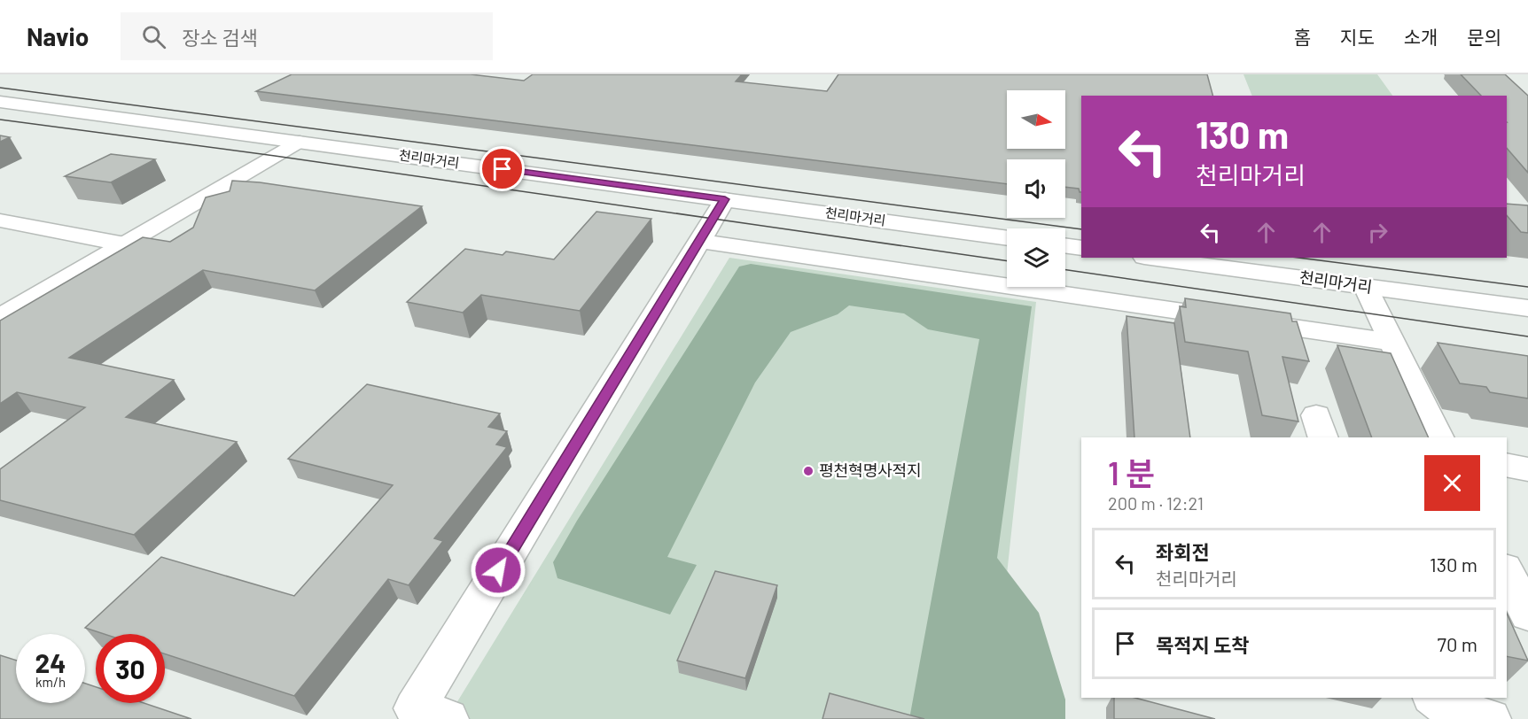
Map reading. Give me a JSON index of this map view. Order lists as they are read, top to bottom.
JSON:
{
  "streets": {
    "main road": ["천리마거리"]
  },
  "places": ["평천혁명사적지"],
  "north": "right",
  "page": {
    "header": "Navio",
    "search": "장소 검색",
    "nav": [
      "홈",
      "지도",
      "소개",
      "문의"
    ],
    "turn": ["130 m", "천리마거리"],
    "heading": ["1 분", "200 m · 12:21"],
    "list": [
      {
        "name": "좌회전",
        "note": "천리마거리",
        "value": "130 m"
      },
      {
        "name": "목적지 도착",
        "value": "70 m"
      }
    ],
    "speed": "24 km/h",
    "limit": "30"
  }
}
